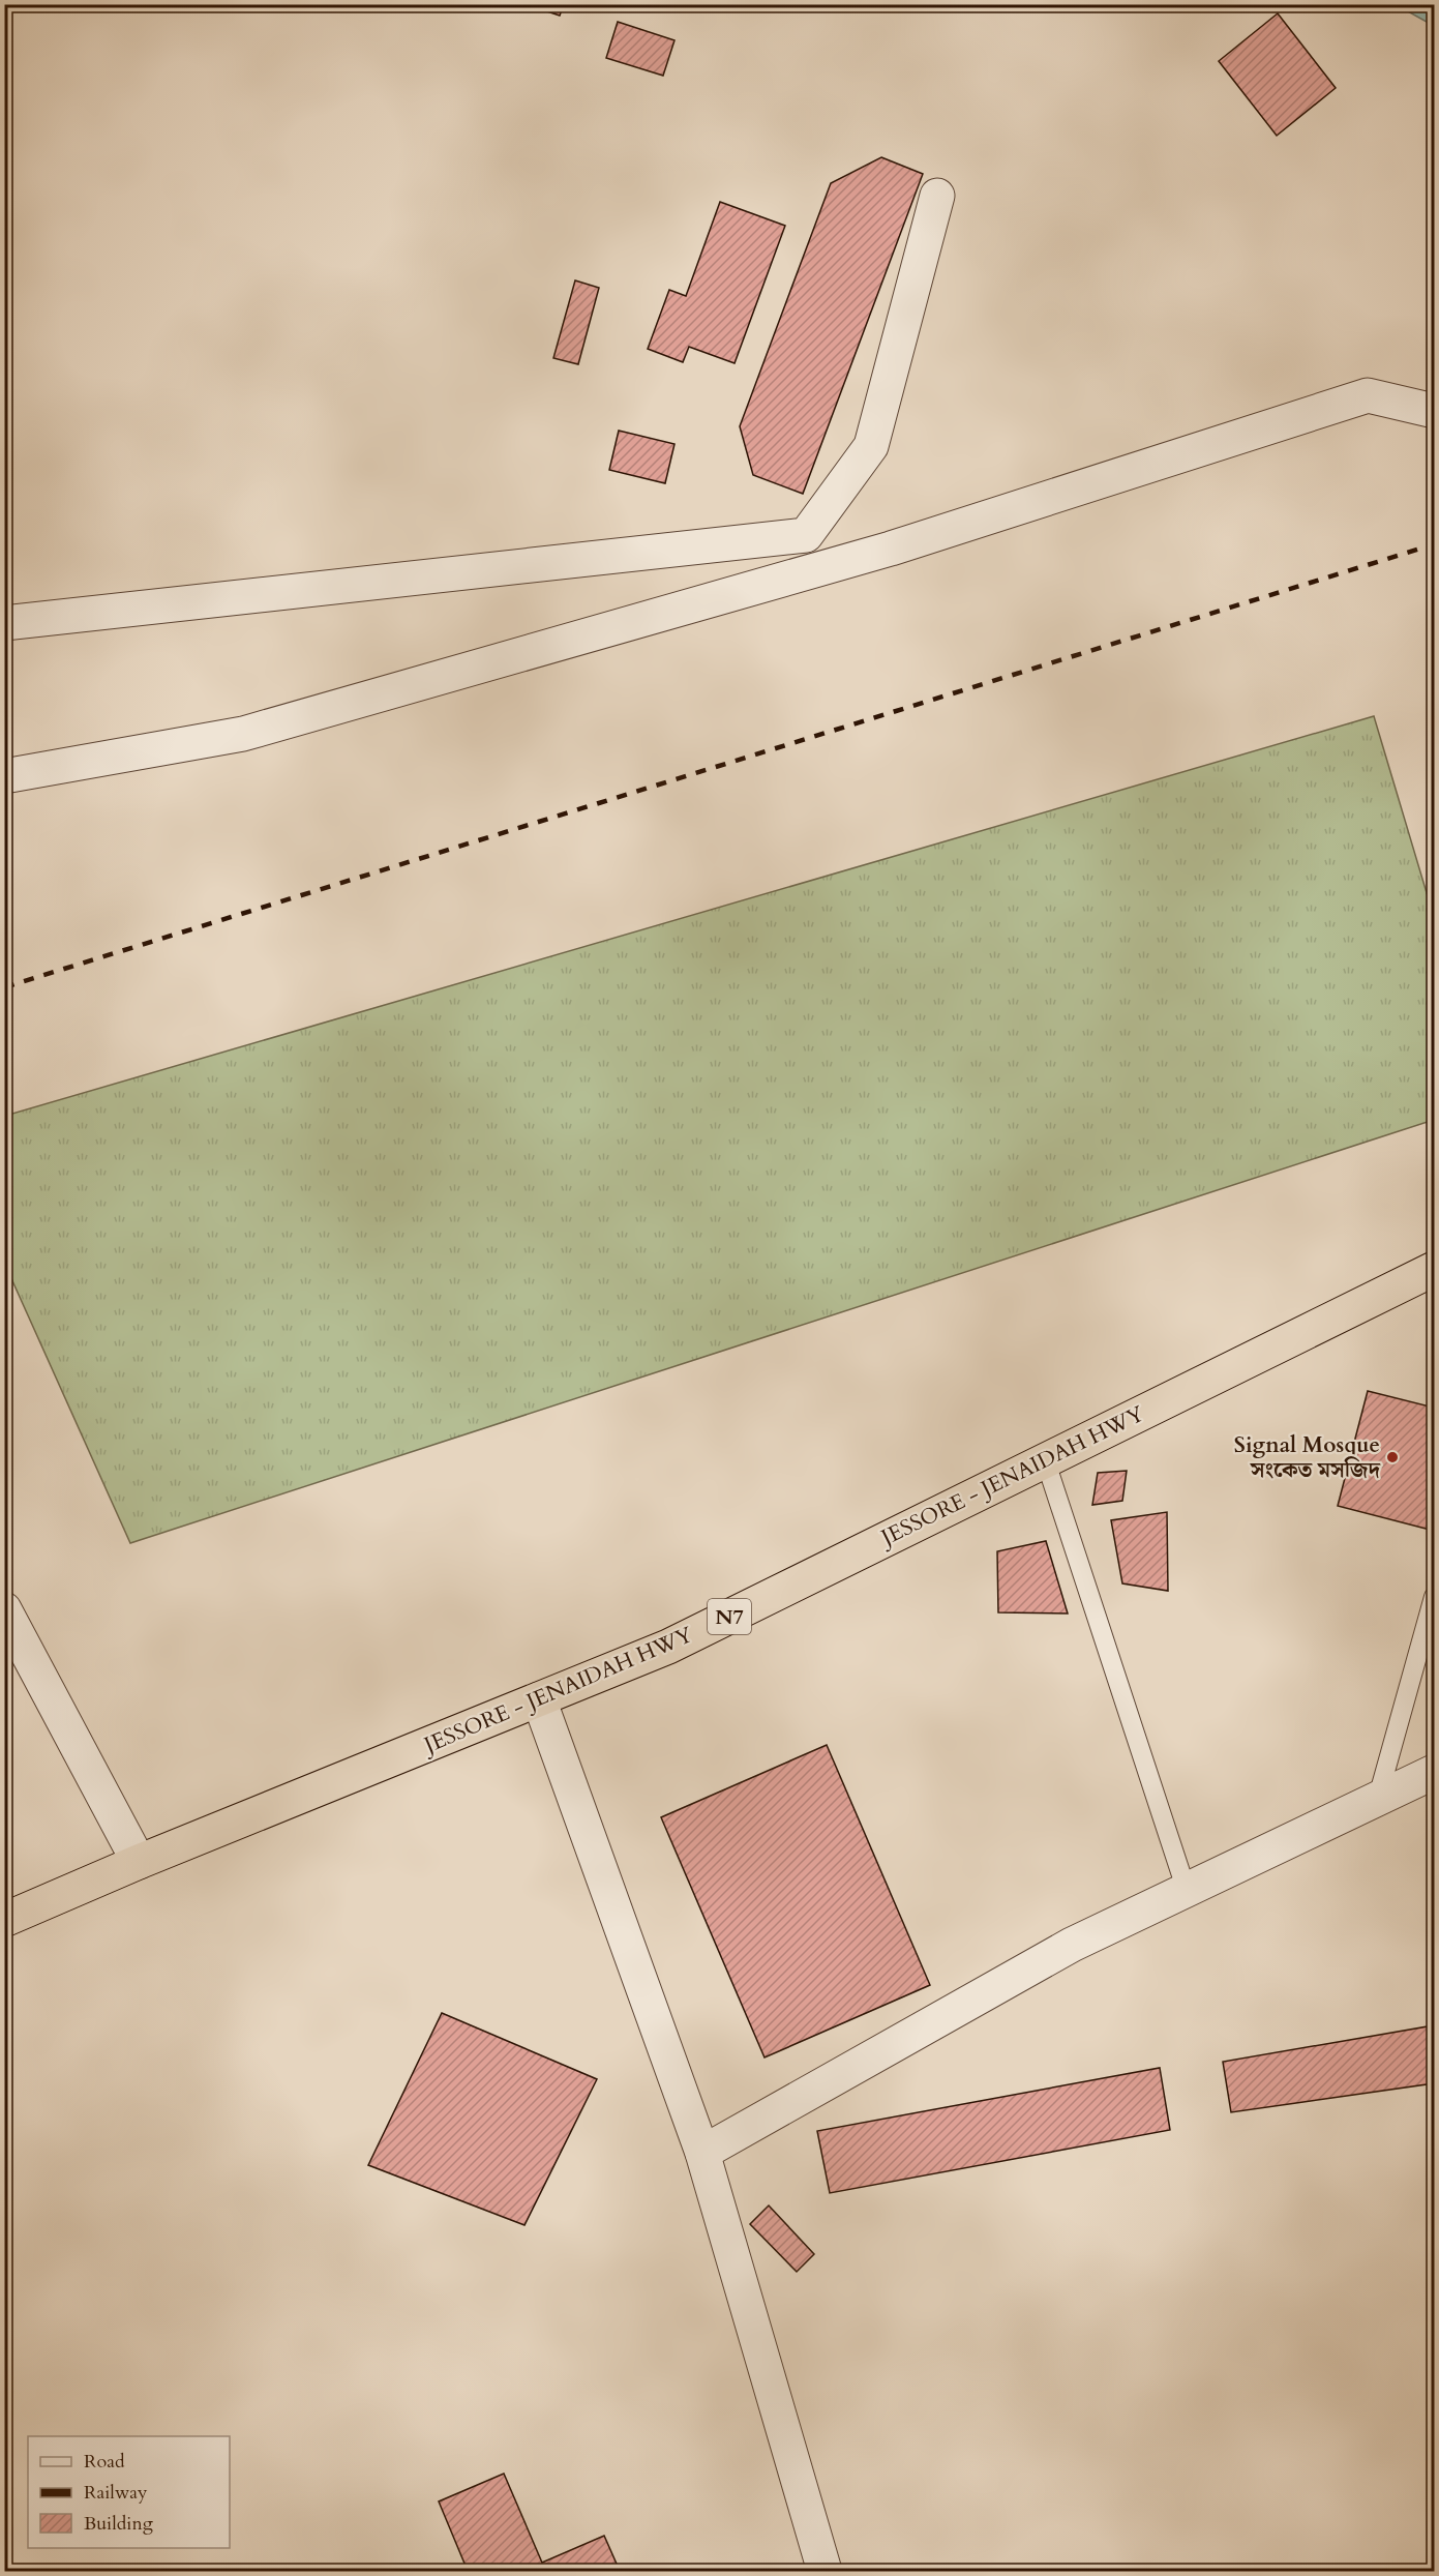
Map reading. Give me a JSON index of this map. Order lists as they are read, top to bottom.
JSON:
{
  "streets": {
    "highway": ["JESSORE - JENAIDAH HWY", "N7"]
  },
  "places": ["Signal Mosque সংকেত মসজিদ"],
  "legend": ["Road", "Railway", "Building"]
}
